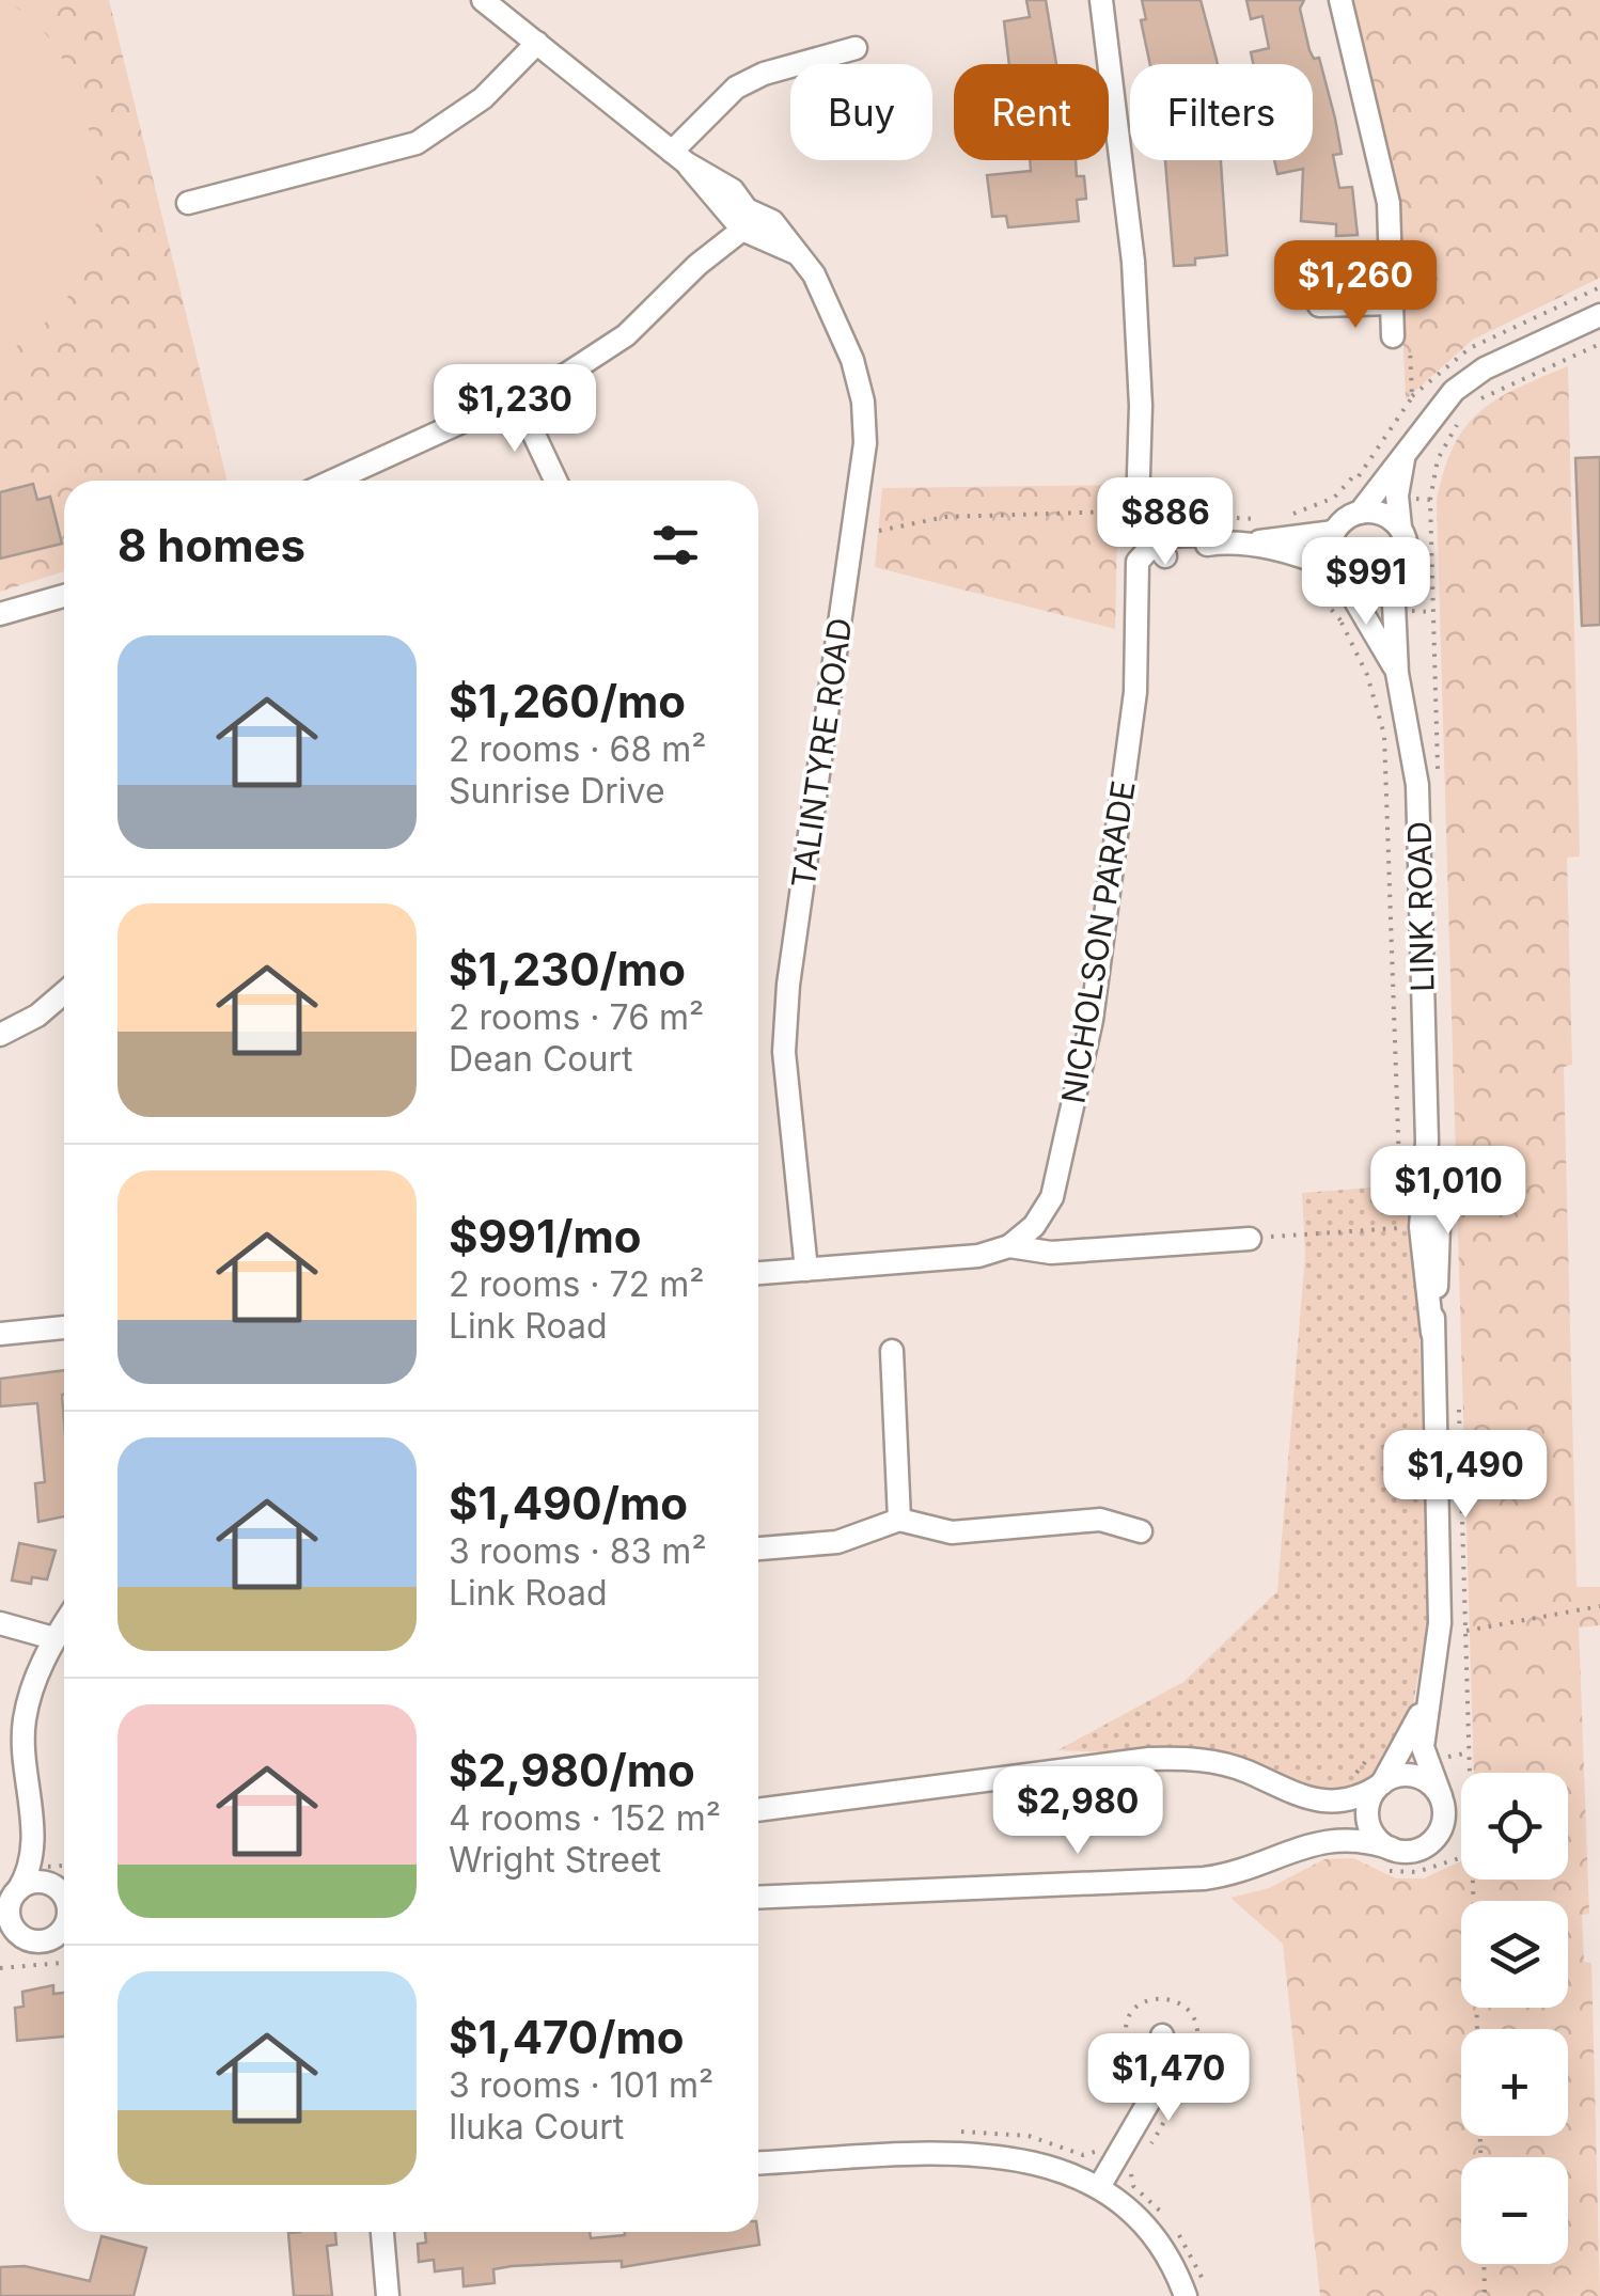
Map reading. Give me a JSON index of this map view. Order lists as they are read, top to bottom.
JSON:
{
  "streets": {
    "street": ["TALINTYRE ROAD", "LINK ROAD", "NICHOLSON PARADE"]
  },
  "page": {
    "chip": ["Buy", "Rent", "Filters"],
    "price": [
      "$1,260",
      "$1,230",
      "$886",
      "$991",
      "$1,010",
      "$1,490",
      "$2,980",
      "$1,470"
    ],
    "heading": "8 homes",
    "list": [
      {
        "name": "$1,260/mo",
        "note": "2 rooms · 68 m² · Sunrise Drive"
      },
      {
        "name": "$1,230/mo",
        "note": "2 rooms · 76 m² · Dean Court"
      },
      {
        "name": "$991/mo",
        "note": "2 rooms · 72 m² · Link Road"
      },
      {
        "name": "$1,490/mo",
        "note": "3 rooms · 83 m² · Link Road"
      },
      {
        "name": "$2,980/mo",
        "note": "4 rooms · 152 m² · Wright Street"
      },
      {
        "name": "$1,470/mo",
        "note": "3 rooms · 101 m² · Iluka Court"
      }
    ],
    "map_buttons": ["+", "−"]
  }
}
